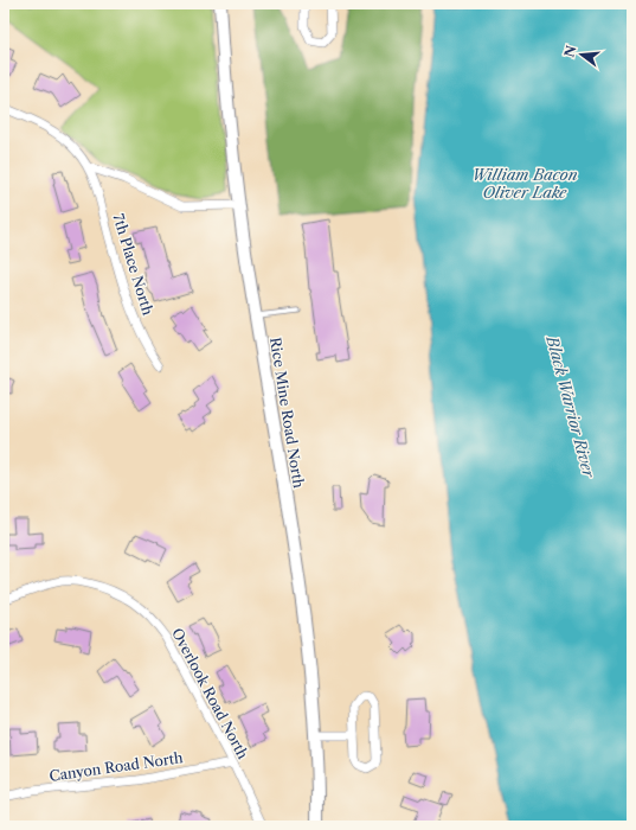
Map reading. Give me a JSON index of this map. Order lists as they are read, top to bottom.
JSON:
{
  "streets": {
    "main road": ["Rice Mine Road North"],
    "street": ["7th Place North", "Overlook Road North", "Canyon Road North"]
  },
  "crossings": [
    ["Overlook Road North", "Canyon Road North"]
  ],
  "water": ["William Bacon Oliver Lake", "Black Warrior River"],
  "north": "left"
}
